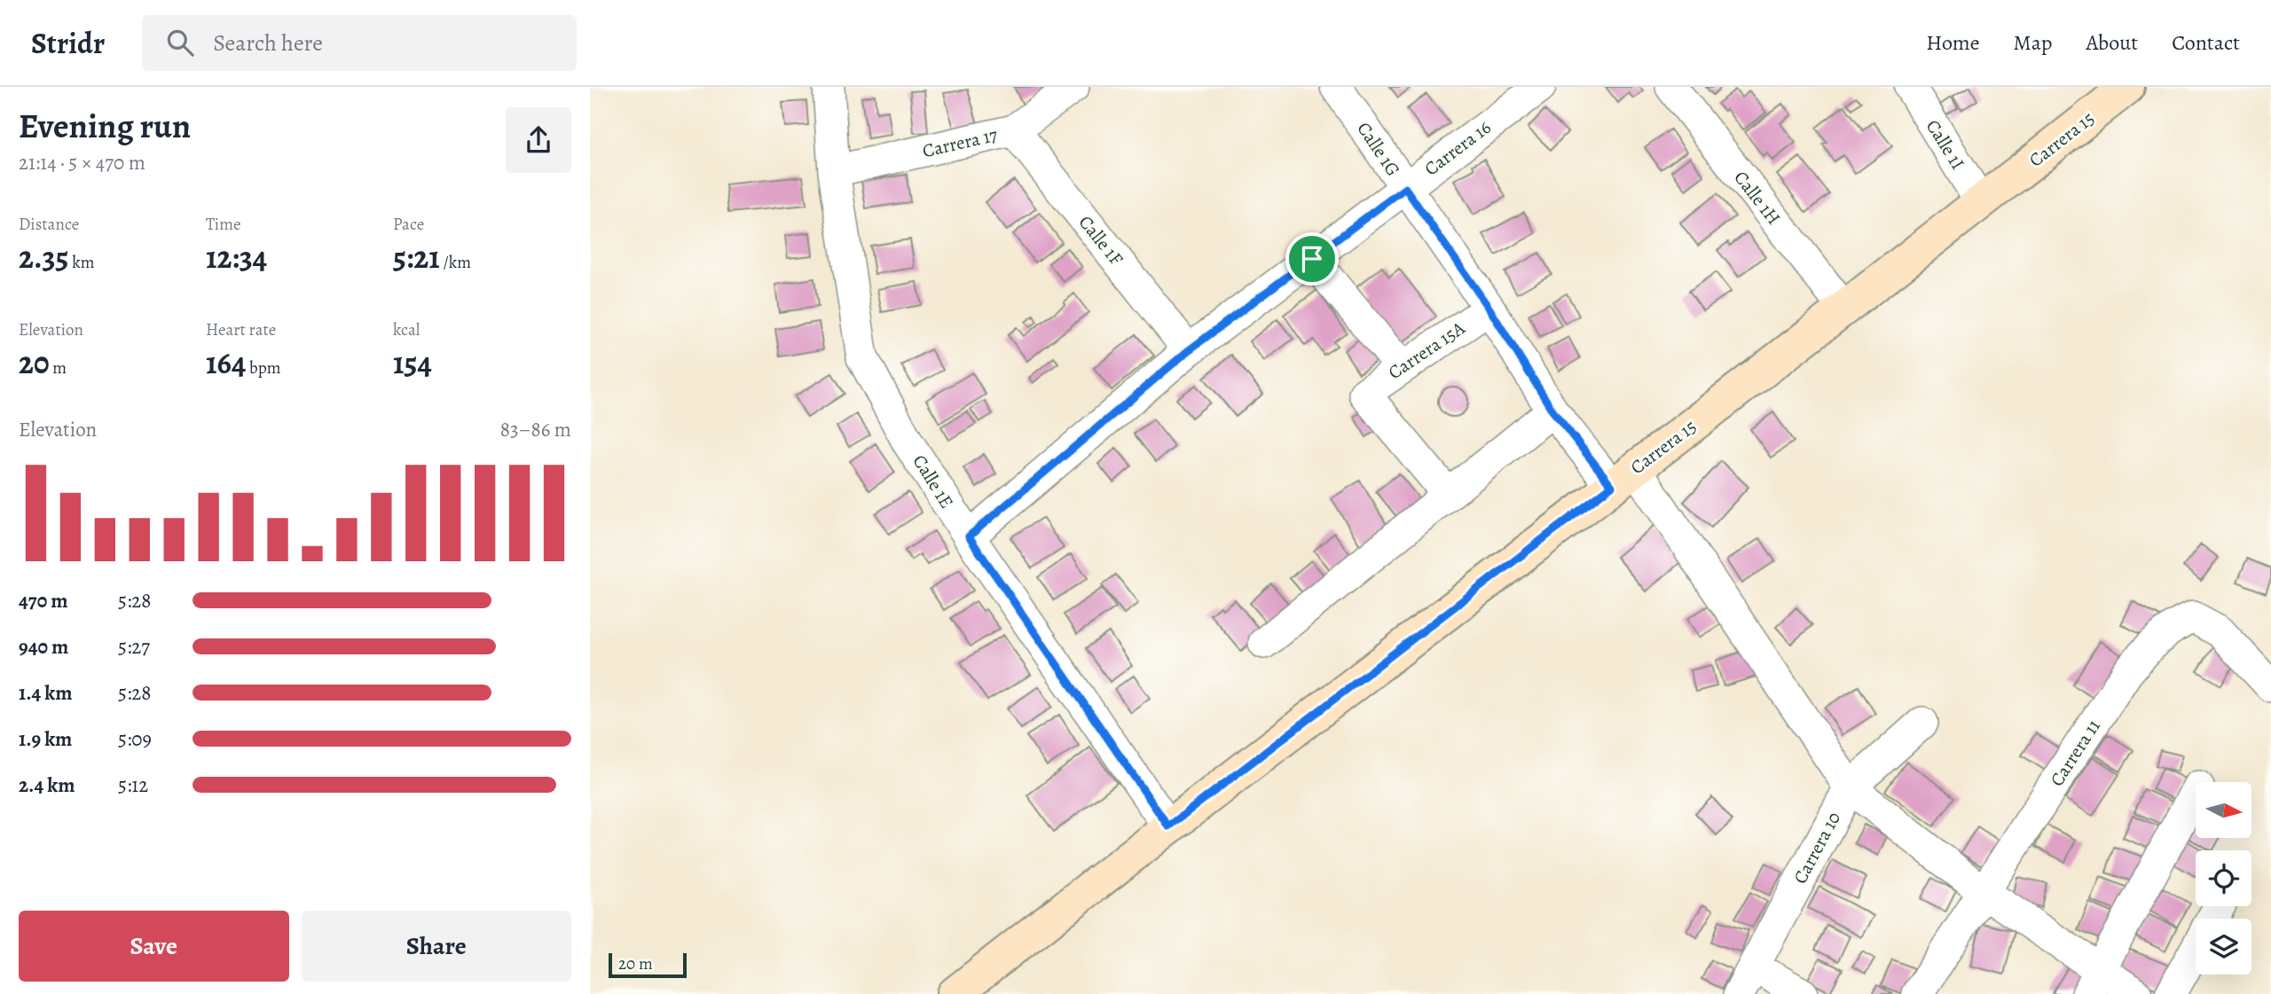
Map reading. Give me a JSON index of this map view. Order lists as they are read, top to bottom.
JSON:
{
  "streets": {
    "street": [
      "Carrera 15",
      "Carrera 17",
      "Calle 1I",
      "Carrera 16",
      "Calle 1G",
      "Calle 1H",
      "Calle 1F",
      "Carrera 15A",
      "Calle 1E",
      "Carrera 11",
      "Carrera 10"
    ]
  },
  "crossings": [
    ["Carrera 15", "Calle 1I"],
    ["Carrera 15", "Calle 1G"],
    ["Carrera 15", "Calle 1H"],
    ["Carrera 15", "Calle 1E"],
    ["Carrera 17", "Calle 1F"],
    ["Carrera 17", "Calle 1E"],
    ["Carrera 16", "Calle 1G"],
    ["Carrera 16", "Calle 1F"],
    ["Carrera 16", "Calle 1E"],
    ["Calle 1G", "Carrera 15A"],
    ["Calle 1G", "Carrera 11"],
    ["Calle 1G", "Carrera 10"]
  ],
  "scale_bar": "20 m",
  "north": "right",
  "page": {
    "header": "Stridr",
    "search": "Search here",
    "nav": [
      "Home",
      "Map",
      "About",
      "Contact"
    ],
    "heading": ["Evening run", "21:14 · 5 × 470 m"],
    "stats": [
      ["Distance", "2.35 km"],
      ["Time", "12:34"],
      ["Pace", "5:21 /km"],
      ["Elevation", "20 m"],
      ["Heart rate", "164 bpm"],
      ["kcal", "154"]
    ],
    "chart": ["Elevation", "83–86 m"],
    "list": [
      {
        "name": "470 m",
        "note": "5:28"
      },
      {
        "name": "940 m",
        "note": "5:27"
      },
      {
        "name": "1.4 km",
        "note": "5:28"
      },
      {
        "name": "1.9 km",
        "note": "5:09"
      },
      {
        "name": "2.4 km",
        "note": "5:12"
      }
    ],
    "buttons": ["Save", "Share"],
    "scale": "20 m"
  }
}
